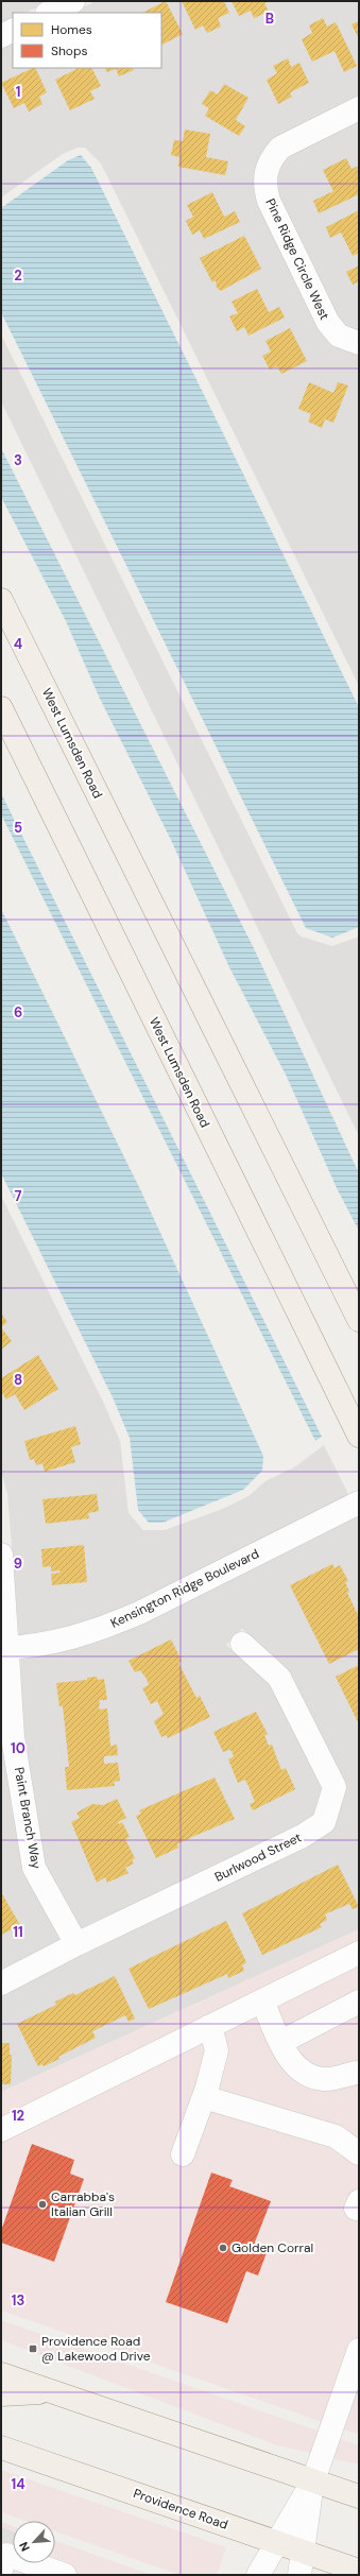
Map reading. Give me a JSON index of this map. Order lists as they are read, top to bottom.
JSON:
{
  "streets": {
    "main road": ["West Lumsden Road", "Providence Road"],
    "street": [
      "Pine Ridge Circle West",
      "Kensington Ridge Boulevard",
      "Paint Branch Way",
      "Burlwood Street"
    ]
  },
  "crossings": [
    ["Kensington Ridge Boulevard", "Paint Branch Way"],
    ["Paint Branch Way", "Burlwood Street"]
  ],
  "places": {
    "other": ["Carrabba's Italian Grill", "Golden Corral"],
    "transit": ["Providence Road @ Lakewood Drive"]
  },
  "legend": ["Homes", "Shops"],
  "north": "bottom left",
  "grid": {
    "columns": ["B"],
    "rows": [
      "1",
      "2",
      "3",
      "4",
      "5",
      "6",
      "7",
      "8",
      "9",
      "10",
      "11",
      "12",
      "13",
      "14"
    ]
  }
}
